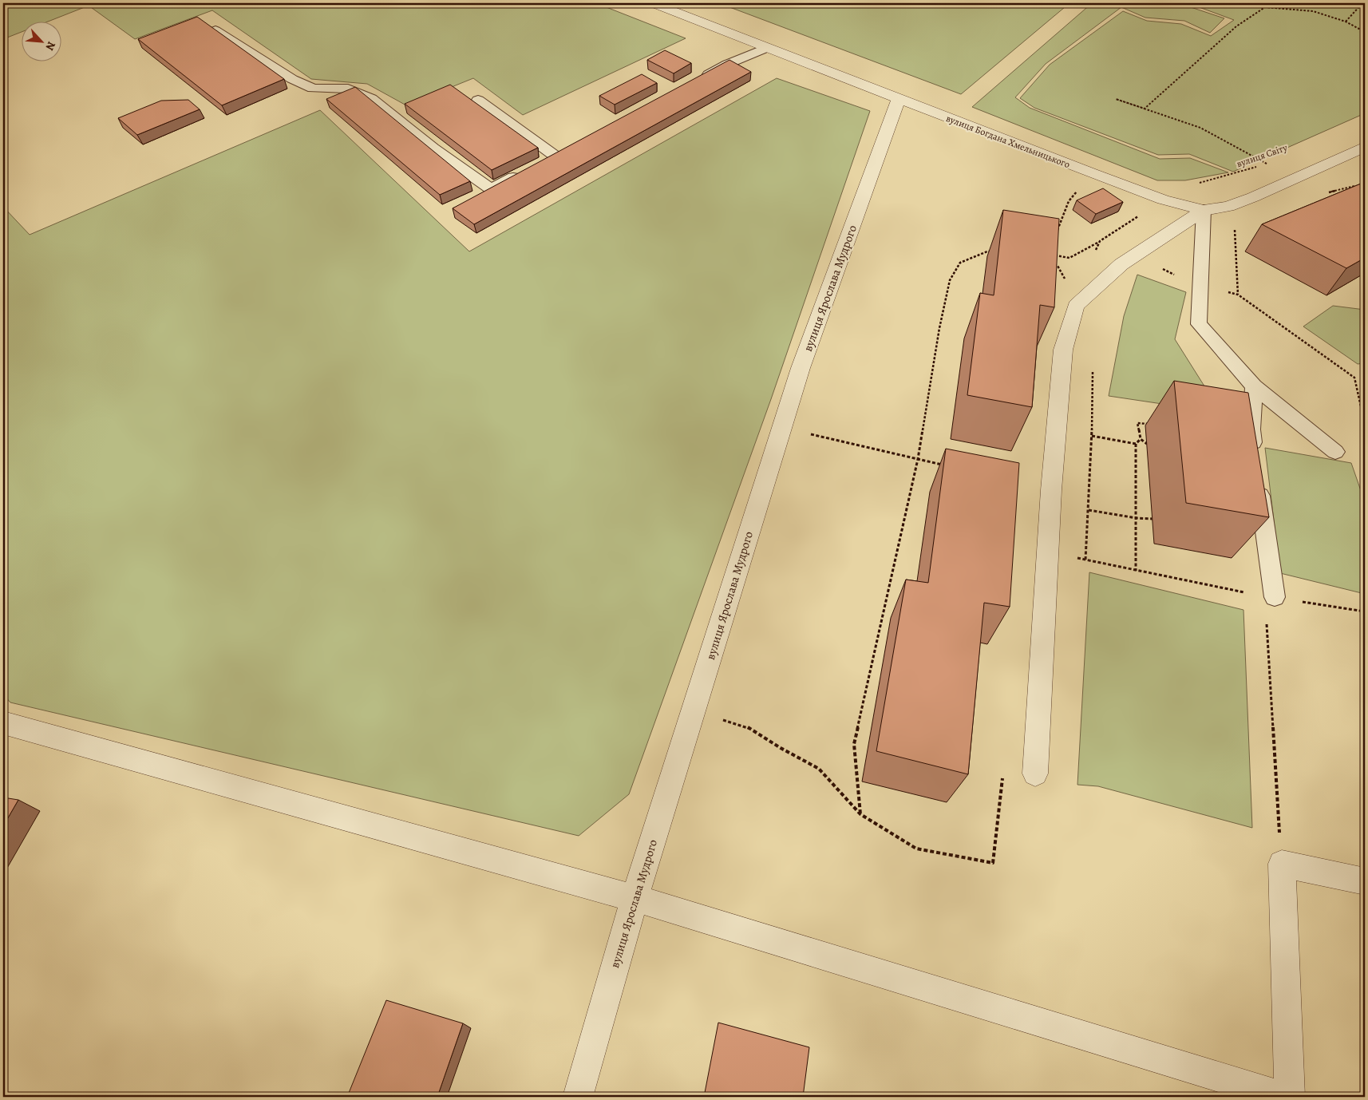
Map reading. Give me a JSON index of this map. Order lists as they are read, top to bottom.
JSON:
{
  "streets": {
    "street": ["вулиця Богдана Хмельницького", "вулиця Ярослава Мудрого"],
    "path": ["вулиця Світу"]
  },
  "crossings": [
    ["вулиця Богдана Хмельницького", "вулиця Світу"],
    ["вулиця Богдана Хмельницького", "вулиця Ярослава Мудрого"]
  ],
  "north": "bottom right"
}
